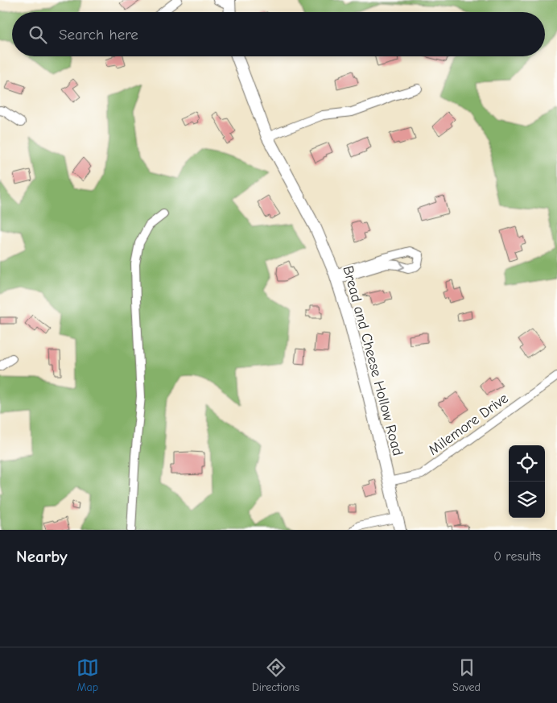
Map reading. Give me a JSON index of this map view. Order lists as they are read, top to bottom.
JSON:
{
  "streets": {
    "main road": ["Bread and Cheese Hollow Road"],
    "street": ["Milemore Drive"]
  },
  "crossings": [
    ["Bread and Cheese Hollow Road", "Milemore Drive"]
  ],
  "page": {
    "search": "Search here",
    "heading": ["Nearby", "0 results"],
    "nav": ["Map", "Directions", "Saved"]
  }
}
